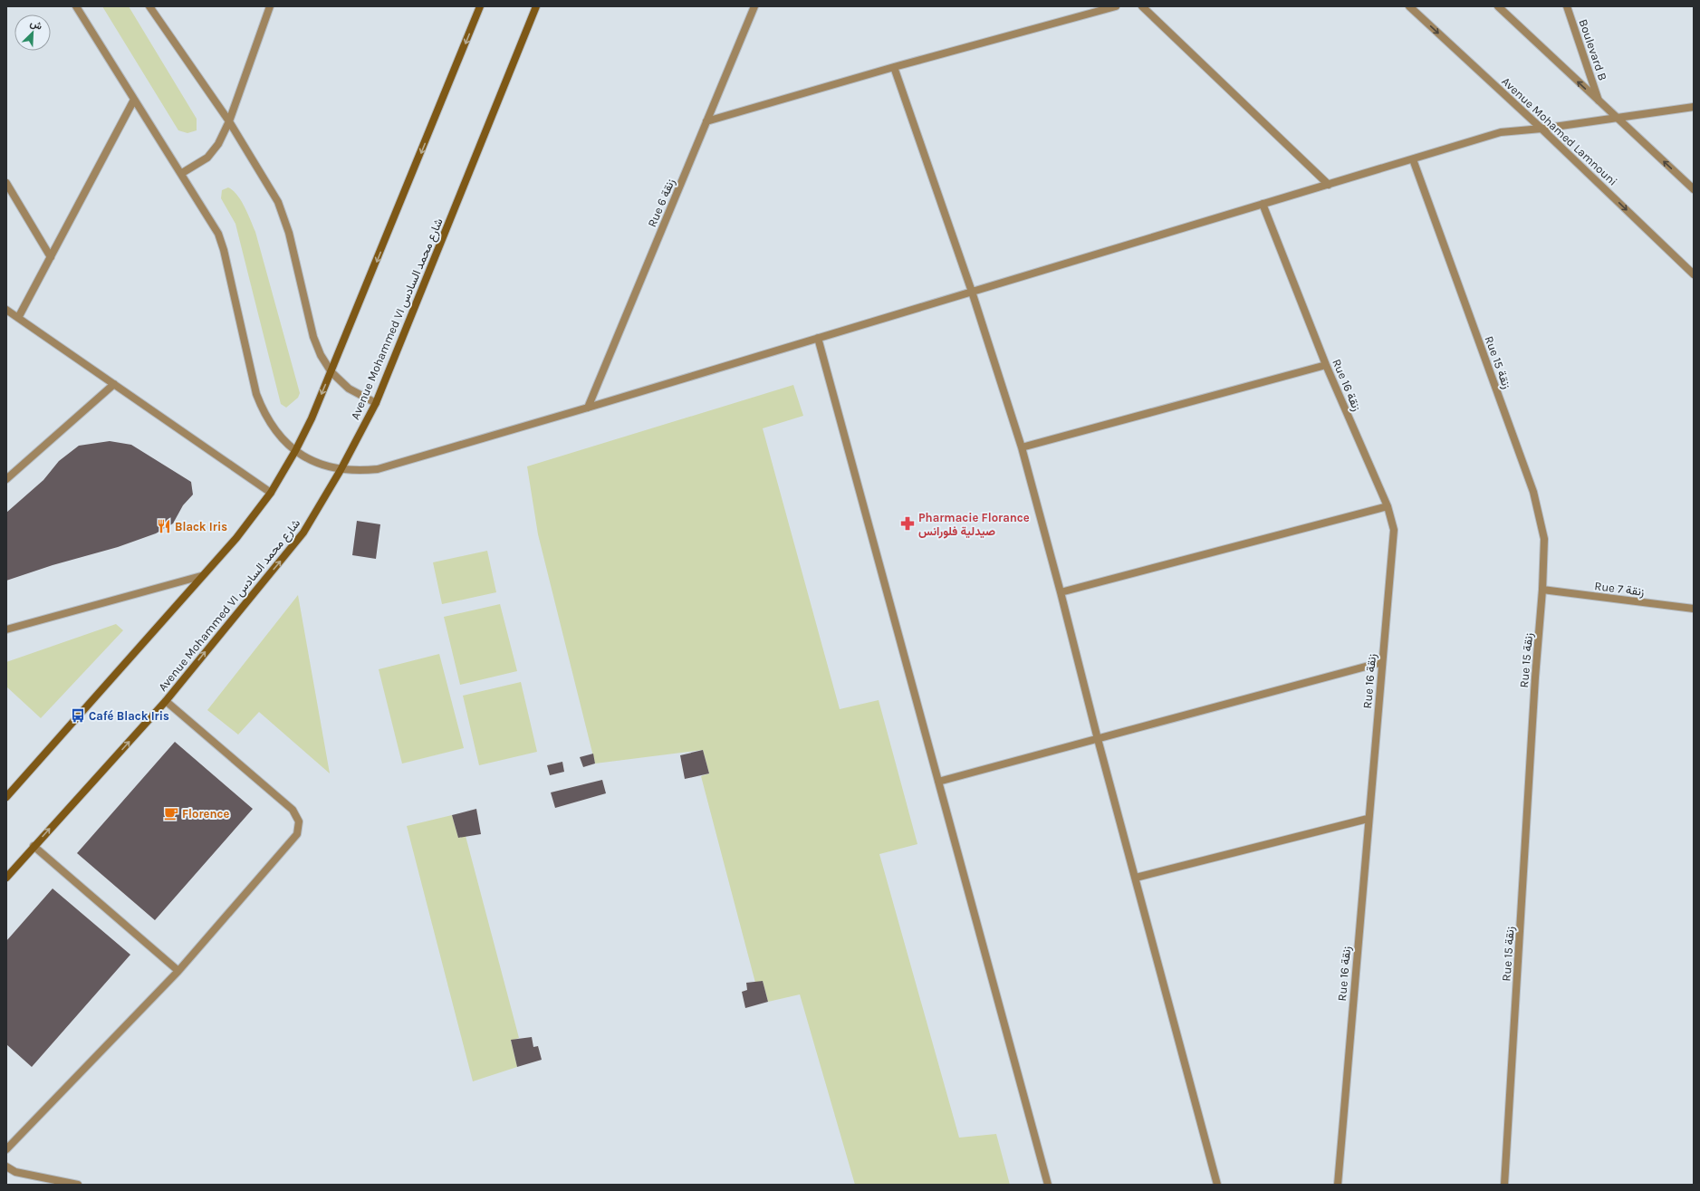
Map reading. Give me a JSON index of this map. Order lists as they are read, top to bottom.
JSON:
{
  "streets": {
    "main road": ["Avenue Mohammed VI شارع محمد السادس"],
    "street": [
      "Boulevard B",
      "Avenue Mohamed Lamnouni",
      "Rue 6 زنقة",
      "Rue 15 زنقة",
      "Rue 16 زنقة",
      "Rue 7 زنقة"
    ]
  },
  "crossings": [
    ["Rue 15 زنقة", "Rue 7 زنقة"]
  ],
  "places": {
    "pharmacy": ["Pharmacie Florance صيدلية فلورانس"],
    "restaurant": ["Black Iris"],
    "bus stop": ["Café Black Iris"],
    "cafe": ["Florence"]
  },
  "north": "top right"
}
